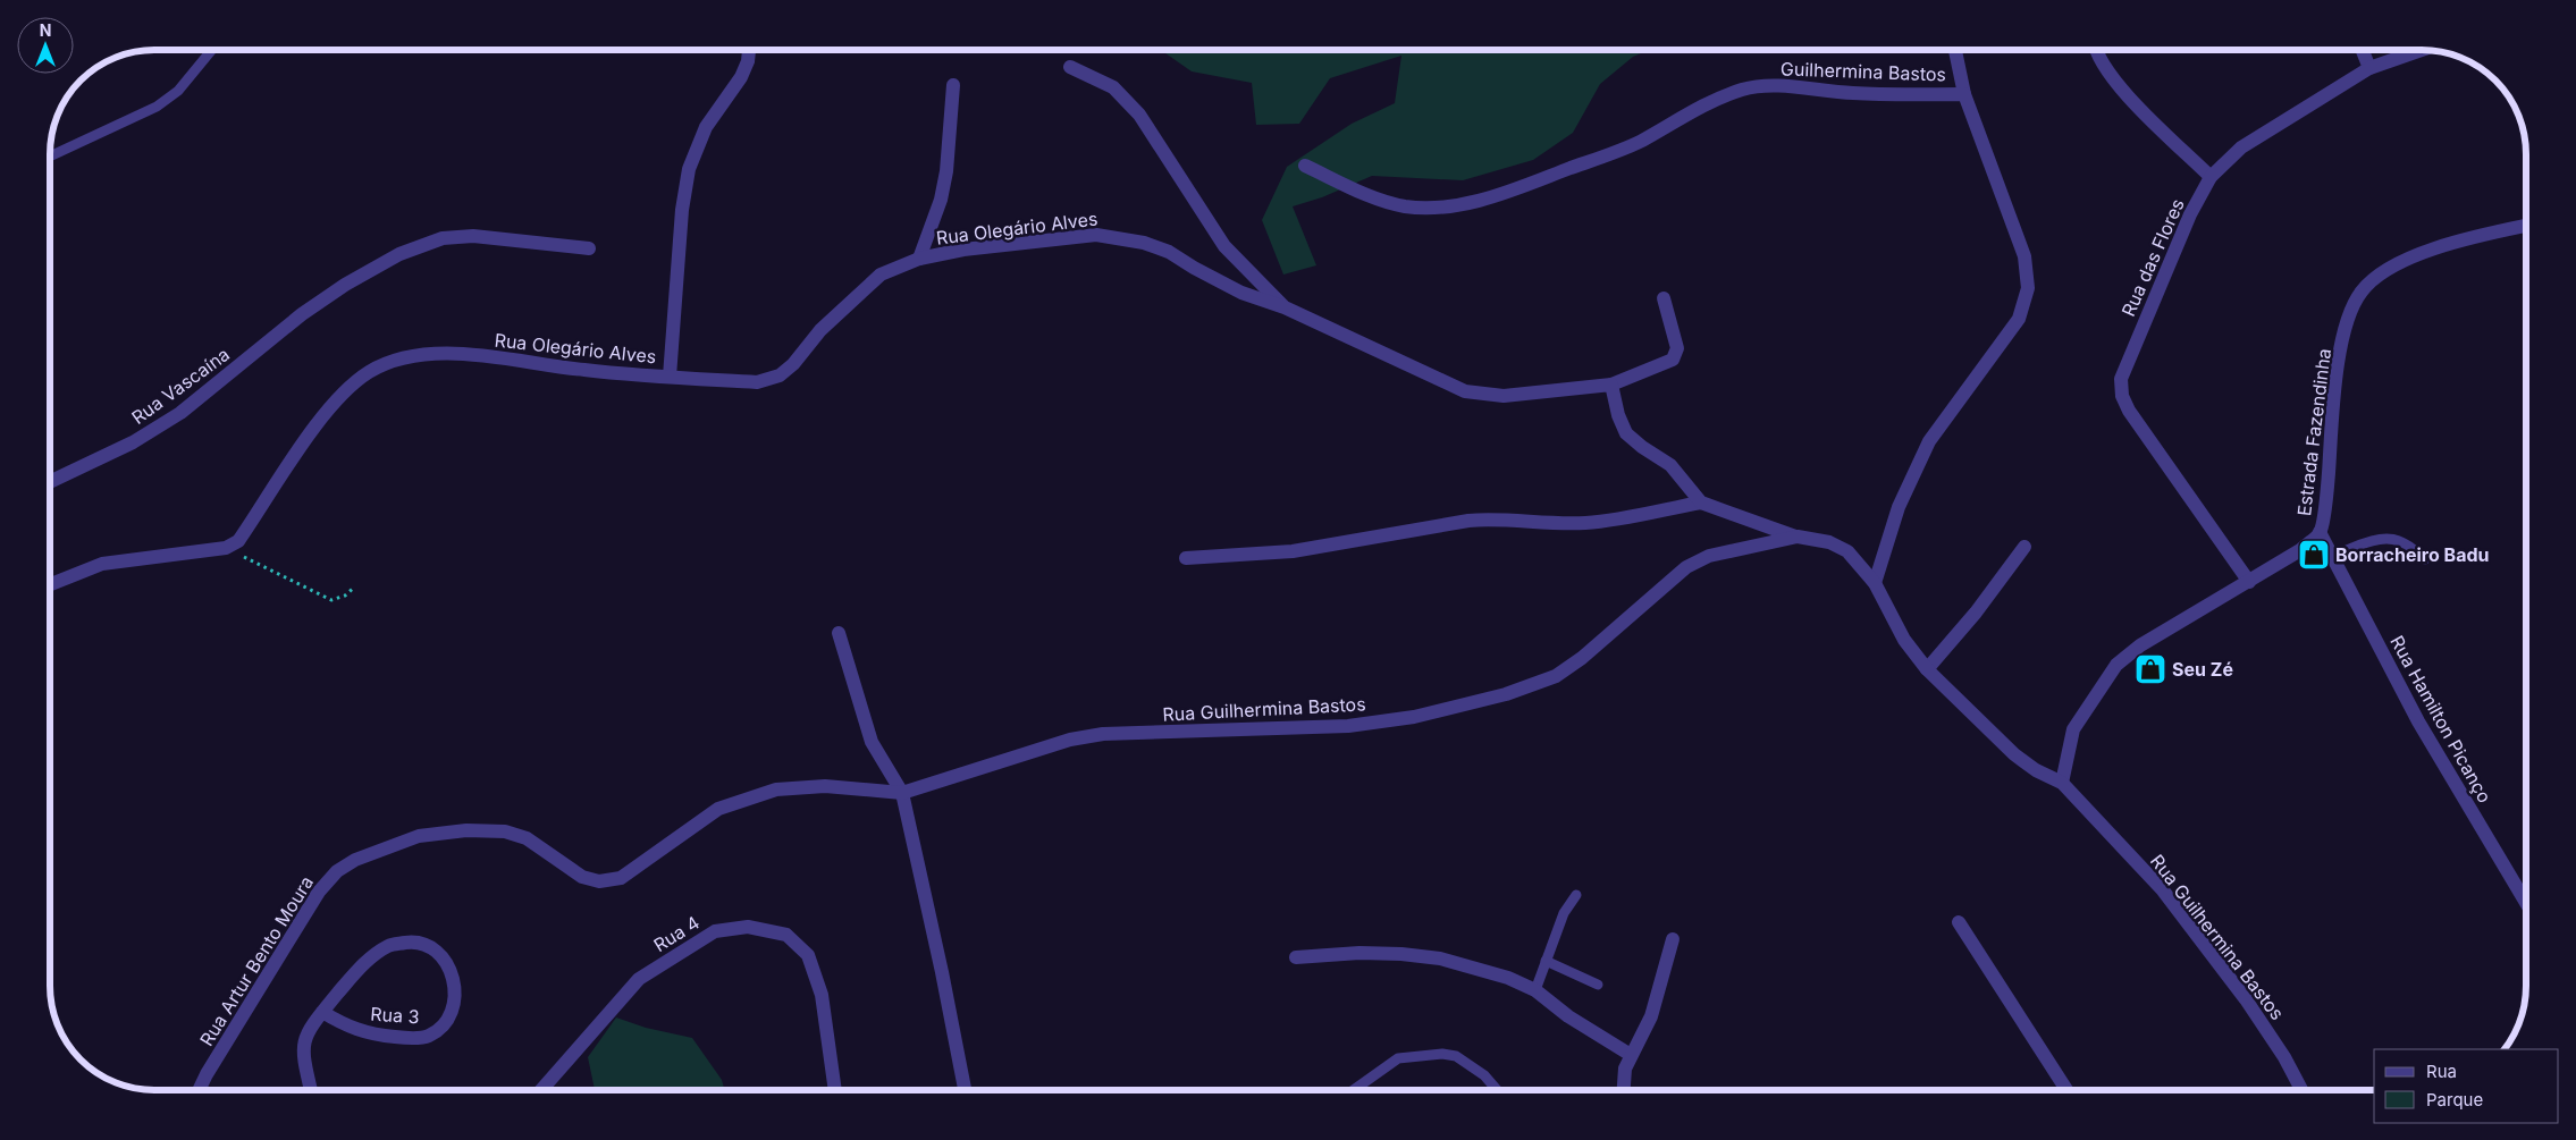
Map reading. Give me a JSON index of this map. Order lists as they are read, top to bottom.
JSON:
{
  "streets": {
    "street": [
      "Guilhermina Bastos",
      "Rua Olegário Alves",
      "Rua das Flores",
      "Rua Vascaína",
      "Estrada Fazendinha",
      "Rua Guilhermina Bastos",
      "Rua Hamilton Picanço",
      "Rua 4",
      "Rua Artur Bento Moura",
      "Rua 3"
    ]
  },
  "crossings": [
    ["Guilhermina Bastos", "Rua Guilhermina Bastos"],
    ["Rua das Flores", "Estrada Fazendinha"],
    ["Estrada Fazendinha", "Rua Guilhermina Bastos"],
    ["Estrada Fazendinha", "Rua Hamilton Picanço"],
    ["Rua Guilhermina Bastos", "Rua Artur Bento Moura"]
  ],
  "places": {
    "shop": ["Borracheiro Badu", "Seu Zé"]
  },
  "legend": ["Rua", "Parque"],
  "north": "top"
}
